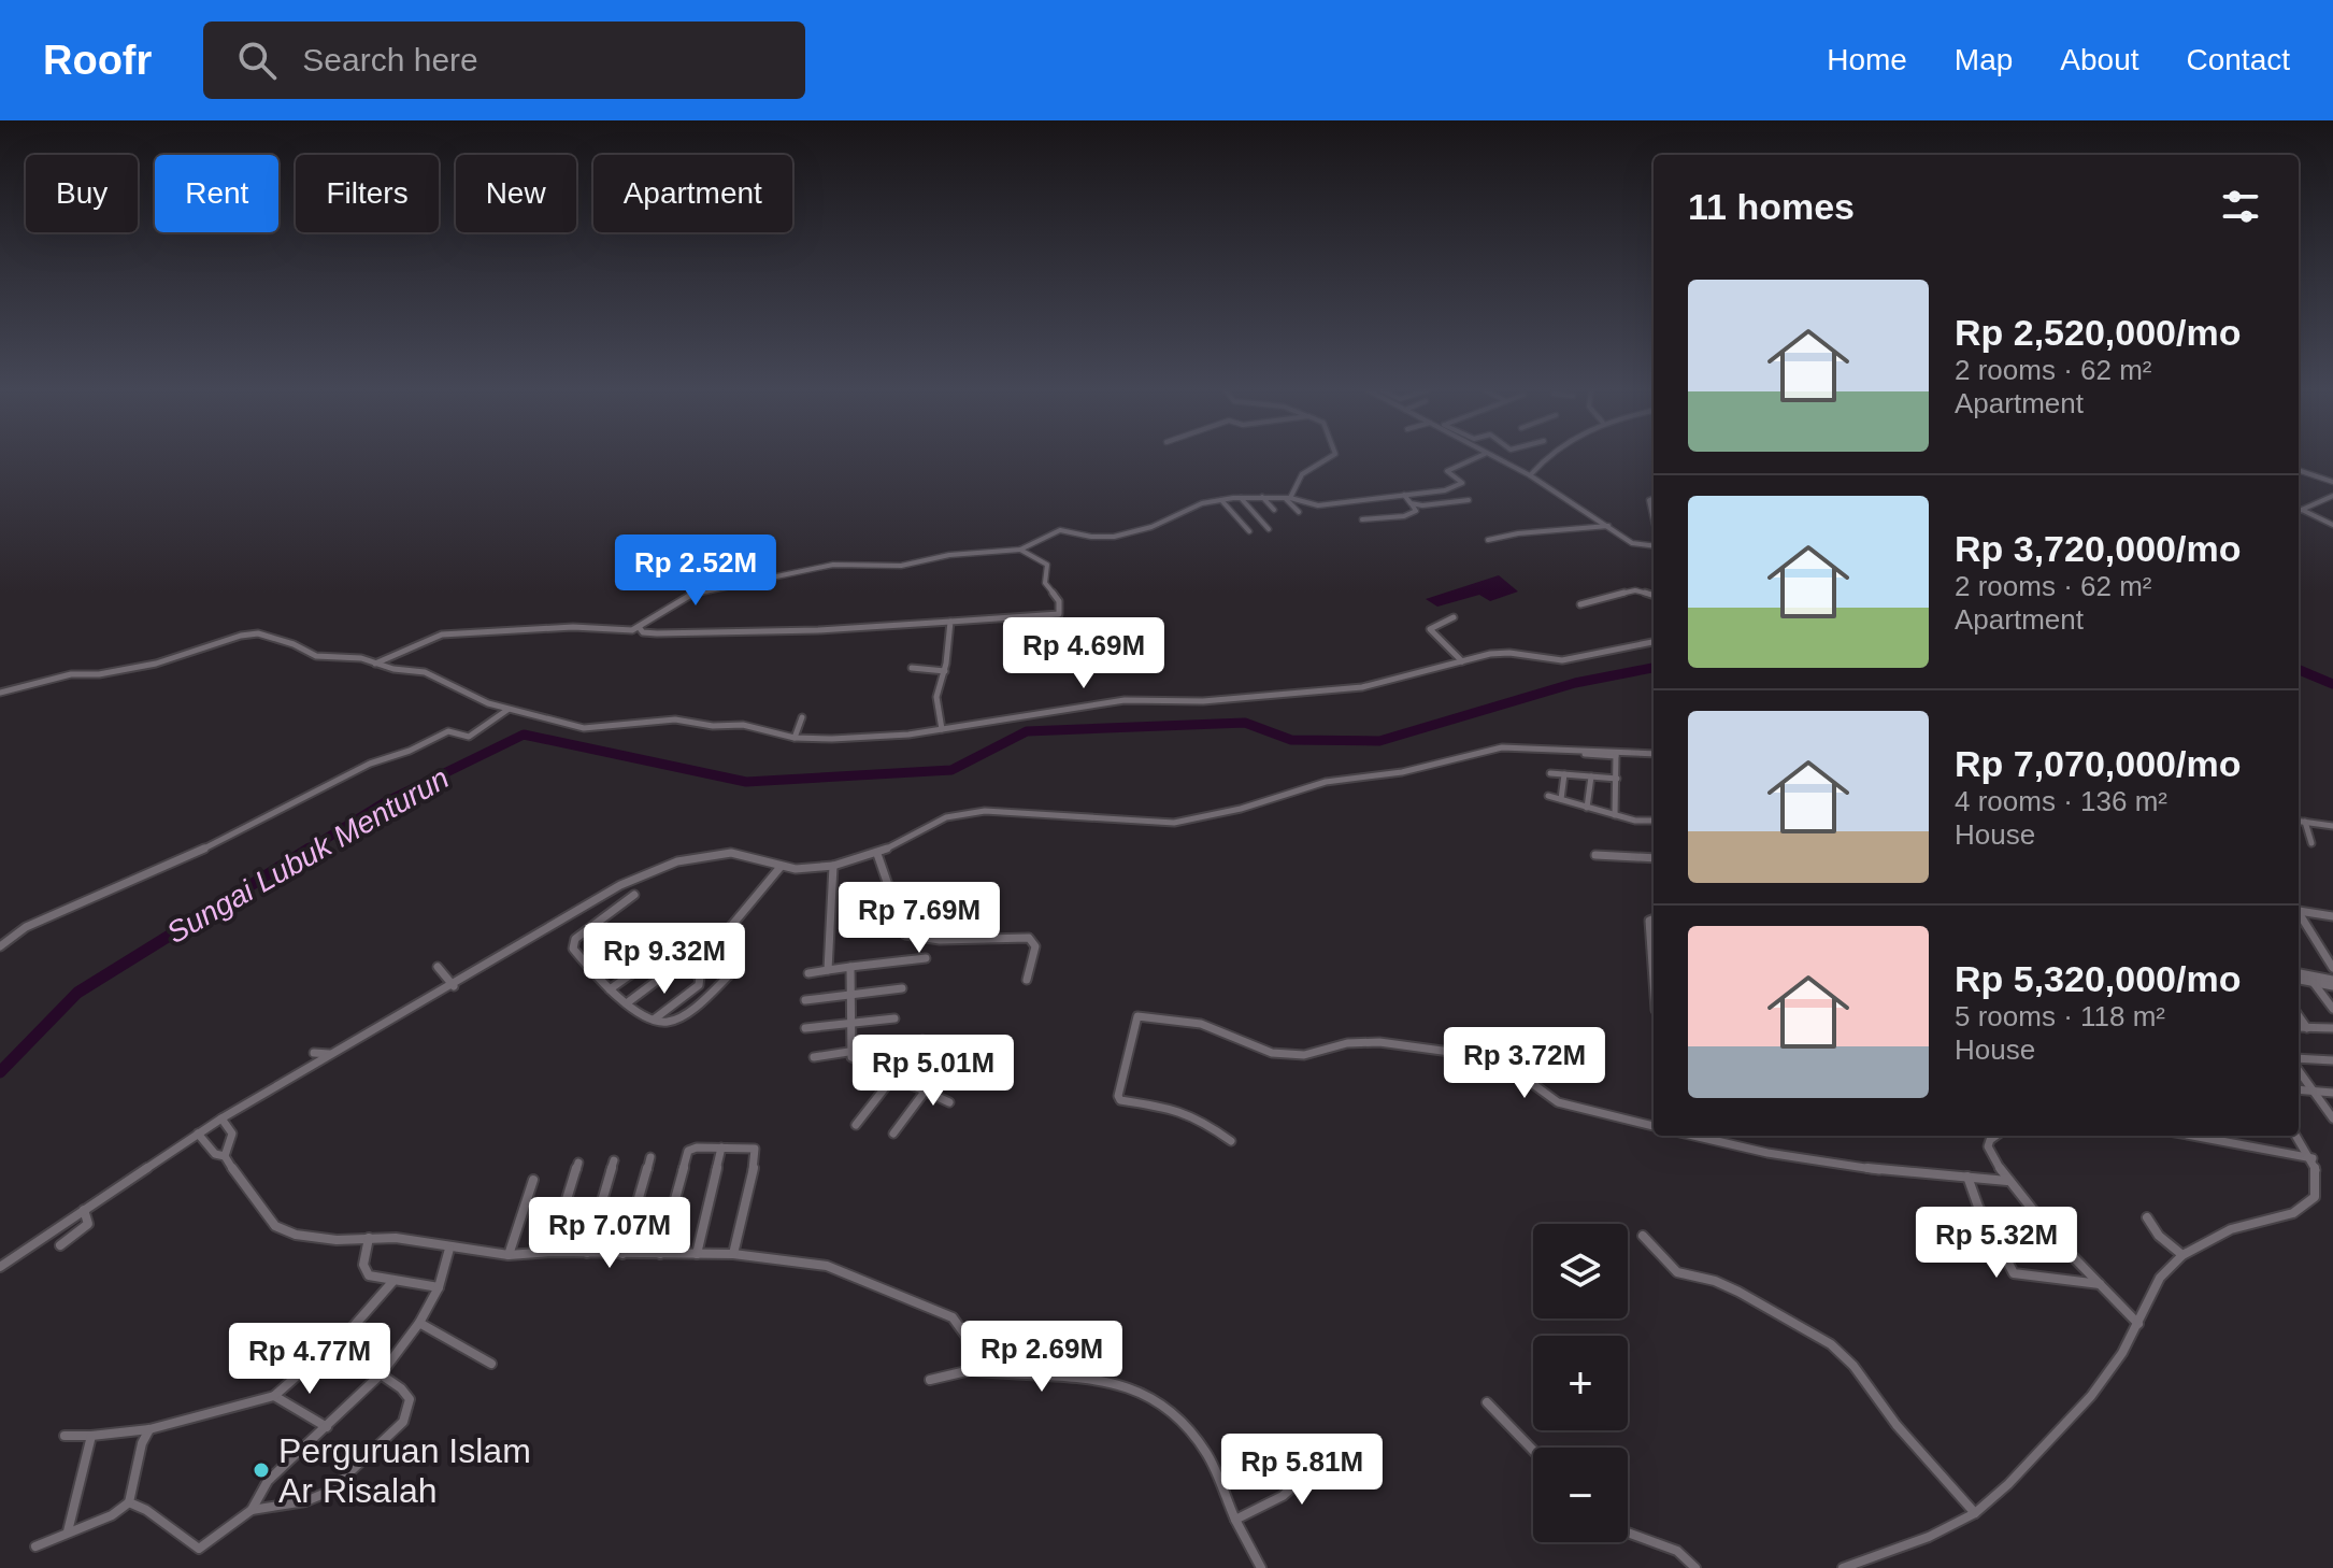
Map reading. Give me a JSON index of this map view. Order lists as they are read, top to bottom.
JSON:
{
  "water": ["Sungai Lubuk Menturun"],
  "places": ["Perguruan Islam Ar Risalah"],
  "page": {
    "header": "Roofr",
    "search": "Search here",
    "nav": [
      "Home",
      "Map",
      "About",
      "Contact"
    ],
    "chip": [
      "Buy",
      "Rent",
      "Filters",
      "New",
      "Apartment"
    ],
    "heading": "11 homes",
    "list": [
      {
        "name": "Rp 2,520,000/mo",
        "note": "2 rooms · 62 m² · Apartment"
      },
      {
        "name": "Rp 3,720,000/mo",
        "note": "2 rooms · 62 m² · Apartment"
      },
      {
        "name": "Rp 7,070,000/mo",
        "note": "4 rooms · 136 m² · House"
      },
      {
        "name": "Rp 5,320,000/mo",
        "note": "5 rooms · 118 m² · House"
      }
    ],
    "price": [
      "Rp 2.52M",
      "Rp 4.69M",
      "Rp 7.69M",
      "Rp 9.32M",
      "Rp 3.72M",
      "Rp 5.01M",
      "Rp 7.07M",
      "Rp 5.32M",
      "Rp 2.69M",
      "Rp 4.77M",
      "Rp 5.81M"
    ],
    "map_buttons": ["+", "−"]
  }
}
